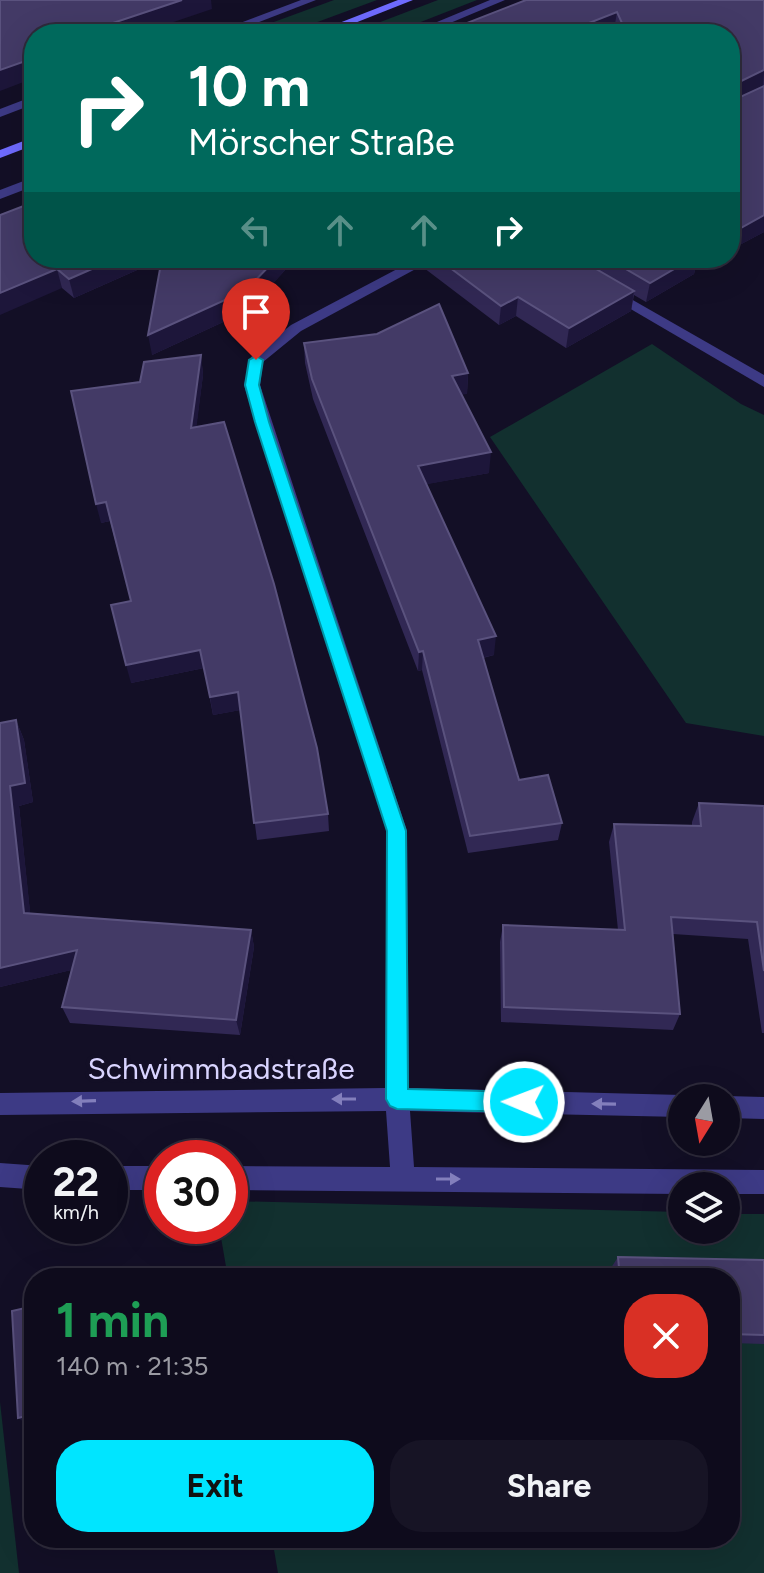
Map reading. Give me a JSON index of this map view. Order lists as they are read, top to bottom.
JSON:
{
  "streets": {
    "street": ["Schwimmbadstraße"]
  },
  "north": "bottom",
  "page": {
    "turn": ["10 m", "Mörscher Straße"],
    "speed": "22 km/h",
    "limit": "30",
    "heading": ["1 min", "140 m · 21:35"],
    "buttons": ["Exit", "Share"]
  }
}
